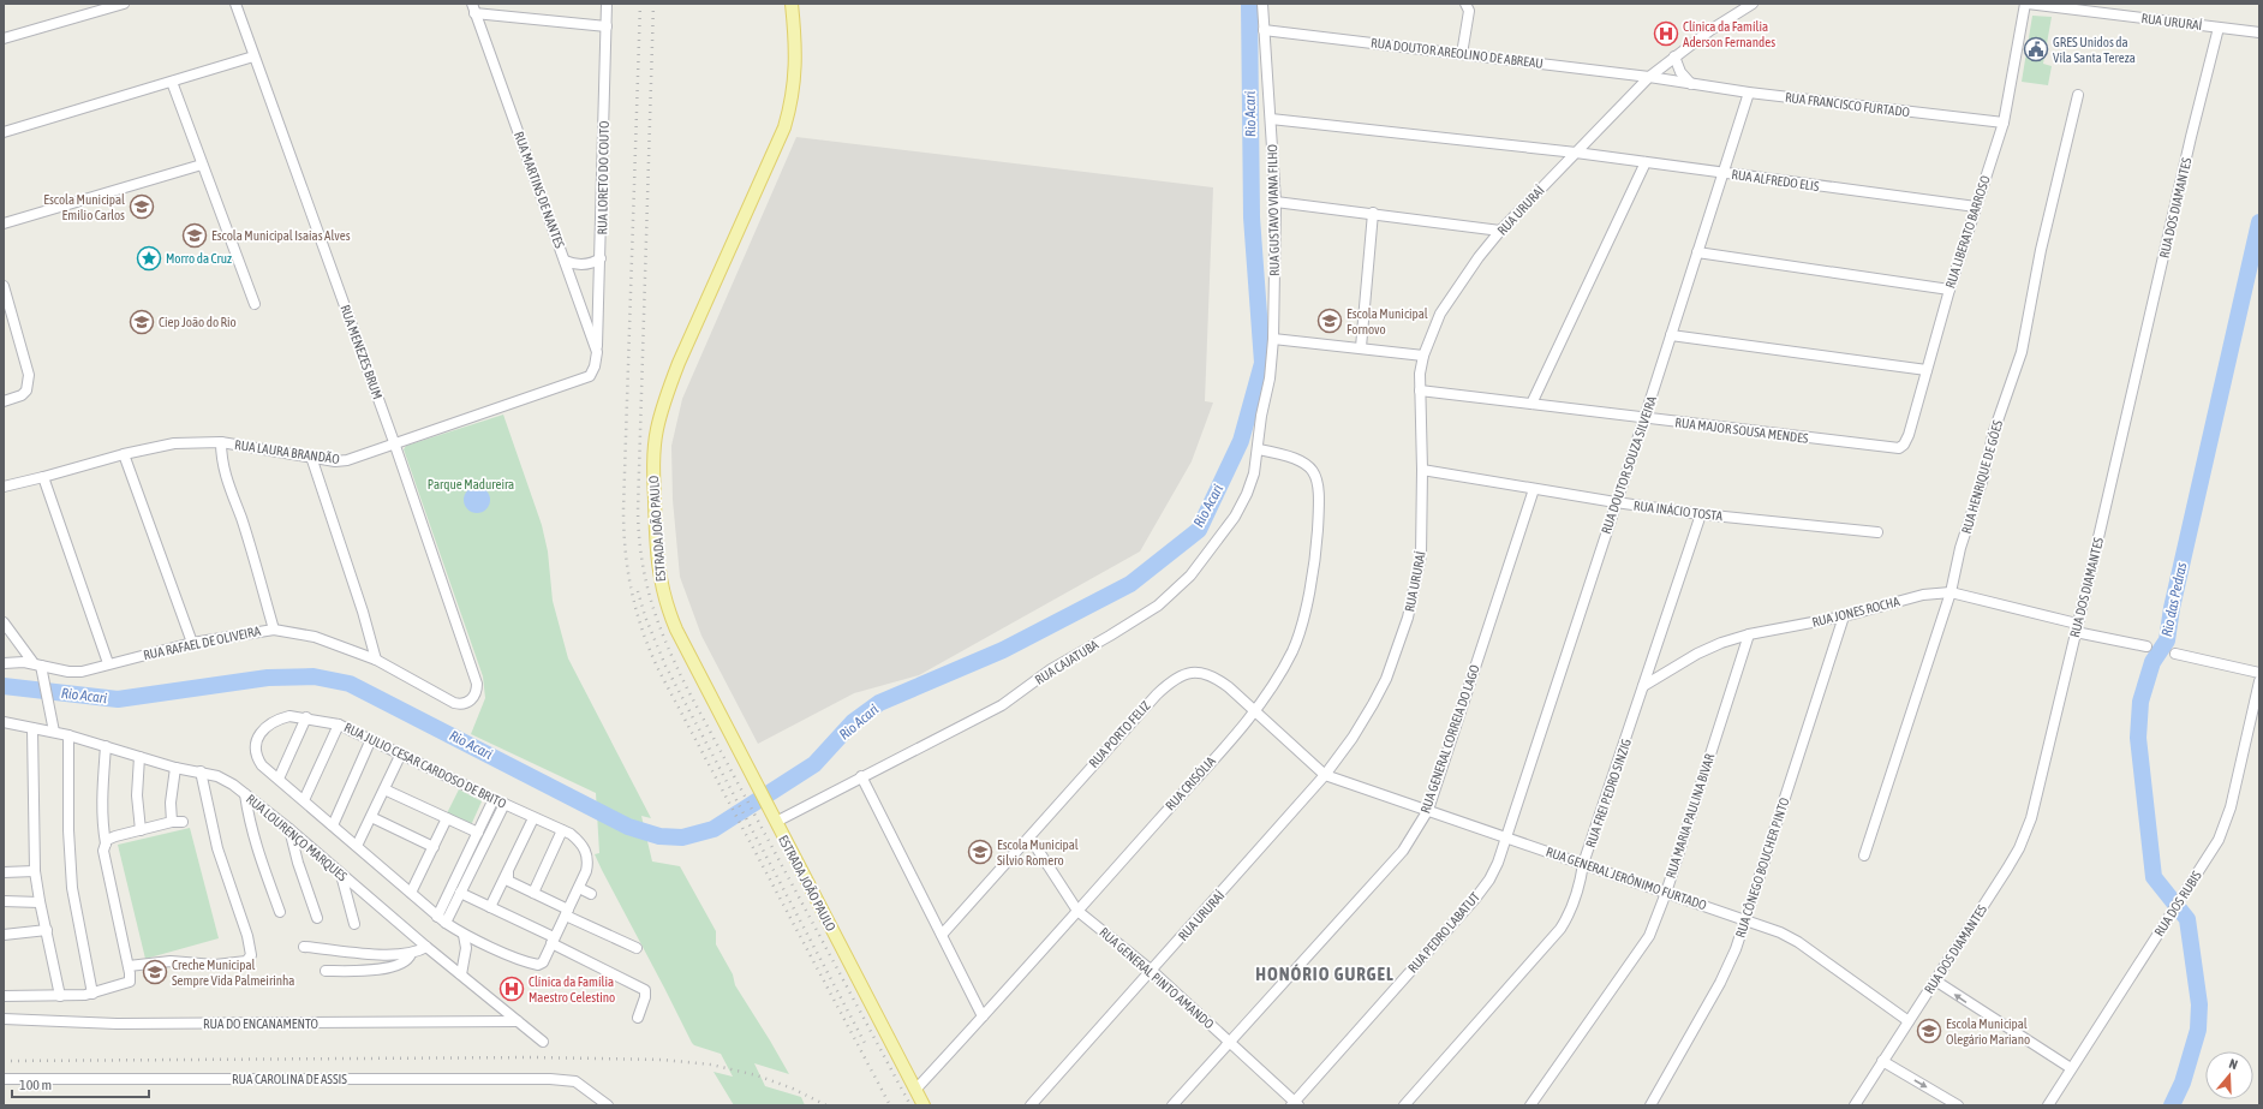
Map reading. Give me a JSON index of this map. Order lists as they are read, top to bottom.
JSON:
{
  "streets": {
    "main road": ["ESTRADA JOÃO PAULO"],
    "street": [
      "RUA URURAÍ",
      "RUA DOUTOR AREOLINO DE ABREAU",
      "RUA FRANCISCO FURTADO",
      "RUA LORETO DO COUTO",
      "RUA ALFREDO ELIS",
      "RUA MARTINS DE NANTES",
      "RUA DOS DIAMANTES",
      "RUA GUSTAVO VIANA FILHO",
      "RUA LIBERATO BARROSO",
      "RUA MENEZES BRUM",
      "RUA MAJOR SOUSA MENDES",
      "RUA LAURA BRANDÃO",
      "RUA DOUTOR SOUZA SILVEIRA",
      "RUA HENRIQUE DE GÓES",
      "RUA INÁCIO TOSTA",
      "RUA JONES ROCHA",
      "RUA RAFAEL DE OLIVEIRA",
      "RUA CAJATUBA",
      "RUA PORTO FELIZ",
      "RUA GENERAL CORREIA DO LAGO",
      "RUA JULIO CESAR CARDOSO DE BRITO",
      "RUA CRISÓLIA",
      "RUA FREI PEDRO SINZIG",
      "RUA MARIA PAULINA BIVAR",
      "RUA LOURENÇO MARQUES",
      "RUA CÔNEGO BOUCHER PINTO",
      "RUA GENERAL JERÔNIMO FURTADO",
      "RUA DOS RUBIS",
      "RUA PEDRO LABATUT",
      "RUA GENERAL PINTO AMANDO",
      "RUA DO ENCANAMENTO",
      "RUA CAROLINA DE ASSIS"
    ]
  },
  "crossings": [
    ["RUA URURAÍ", "RUA DOUTOR AREOLINO DE ABREAU"],
    ["RUA URURAÍ", "RUA FRANCISCO FURTADO"],
    ["RUA URURAÍ", "RUA ALFREDO ELIS"],
    ["RUA URURAÍ", "RUA DOS DIAMANTES"],
    ["RUA URURAÍ", "RUA LIBERATO BARROSO"],
    ["RUA URURAÍ", "RUA MAJOR SOUSA MENDES"],
    ["RUA URURAÍ", "RUA INÁCIO TOSTA"],
    ["RUA URURAÍ", "RUA PORTO FELIZ"],
    ["RUA URURAÍ", "RUA GENERAL JERÔNIMO FURTADO"],
    ["RUA URURAÍ", "RUA GENERAL PINTO AMANDO"],
    ["RUA DOUTOR AREOLINO DE ABREAU", "RUA FRANCISCO FURTADO"],
    ["RUA DOUTOR AREOLINO DE ABREAU", "RUA GUSTAVO VIANA FILHO"],
    ["RUA FRANCISCO FURTADO", "RUA LIBERATO BARROSO"],
    ["RUA FRANCISCO FURTADO", "RUA DOUTOR SOUZA SILVEIRA"],
    ["RUA LORETO DO COUTO", "RUA MARTINS DE NANTES"],
    ["RUA LORETO DO COUTO", "RUA LAURA BRANDÃO"],
    ["RUA ALFREDO ELIS", "RUA GUSTAVO VIANA FILHO"],
    ["RUA ALFREDO ELIS", "RUA LIBERATO BARROSO"],
    ["RUA ALFREDO ELIS", "RUA DOUTOR SOUZA SILVEIRA"],
    ["RUA MARTINS DE NANTES", "RUA LAURA BRANDÃO"],
    ["RUA DOS DIAMANTES", "RUA JONES ROCHA"],
    ["RUA DOS DIAMANTES", "RUA GENERAL JERÔNIMO FURTADO"],
    ["RUA GUSTAVO VIANA FILHO", "RUA CAJATUBA"],
    ["RUA LIBERATO BARROSO", "RUA MAJOR SOUSA MENDES"],
    ["RUA MENEZES BRUM", "RUA LAURA BRANDÃO"],
    ["RUA MENEZES BRUM", "RUA RAFAEL DE OLIVEIRA"],
    ["RUA MAJOR SOUSA MENDES", "RUA DOUTOR SOUZA SILVEIRA"],
    ["RUA DOUTOR SOUZA SILVEIRA", "RUA INÁCIO TOSTA"],
    ["RUA DOUTOR SOUZA SILVEIRA", "RUA GENERAL JERÔNIMO FURTADO"],
    ["RUA DOUTOR SOUZA SILVEIRA", "RUA PEDRO LABATUT"],
    ["RUA HENRIQUE DE GÓES", "RUA JONES ROCHA"],
    ["RUA INÁCIO TOSTA", "RUA GENERAL CORREIA DO LAGO"],
    ["RUA INÁCIO TOSTA", "RUA FREI PEDRO SINZIG"],
    ["ESTRADA JOÃO PAULO", "RUA CAJATUBA"],
    ["ESTRADA JOÃO PAULO", "RUA CRISÓLIA"],
    ["RUA JONES ROCHA", "RUA FREI PEDRO SINZIG"],
    ["RUA JONES ROCHA", "RUA MARIA PAULINA BIVAR"],
    ["RUA JONES ROCHA", "RUA CÔNEGO BOUCHER PINTO"],
    ["RUA CAJATUBA", "RUA CRISÓLIA"],
    ["RUA PORTO FELIZ", "RUA CRISÓLIA"],
    ["RUA PORTO FELIZ", "RUA GENERAL JERÔNIMO FURTADO"],
    ["RUA PORTO FELIZ", "RUA GENERAL PINTO AMANDO"],
    ["RUA GENERAL CORREIA DO LAGO", "RUA GENERAL JERÔNIMO FURTADO"],
    ["RUA GENERAL CORREIA DO LAGO", "RUA GENERAL PINTO AMANDO"],
    ["RUA CRISÓLIA", "RUA GENERAL PINTO AMANDO"],
    ["RUA FREI PEDRO SINZIG", "RUA GENERAL JERÔNIMO FURTADO"],
    ["RUA MARIA PAULINA BIVAR", "RUA GENERAL JERÔNIMO FURTADO"],
    ["RUA LOURENÇO MARQUES", "RUA DO ENCANAMENTO"],
    ["RUA CÔNEGO BOUCHER PINTO", "RUA GENERAL JERÔNIMO FURTADO"],
    ["RUA GENERAL JERÔNIMO FURTADO", "RUA PEDRO LABATUT"],
    ["RUA PEDRO LABATUT", "RUA GENERAL PINTO AMANDO"]
  ],
  "districts": ["HONÓRIO GURGEL"],
  "water": ["Rio Acari", "Rio das Pedras"],
  "parks": ["Parque Madureira"],
  "places": {
    "hospital": ["Clínica da Família Aderson Fernandes", "Clínica da Família Maestro Celestino"],
    "public building": ["GRES Unidos da Vila Santa Tereza"],
    "school or university": [
      "Escola Municipal Emilio Carlos",
      "Escola Municipal Isaias Alves",
      "Escola Municipal Fornovo",
      "Ciep João do Rio",
      "Escola Municipal Silvio Romero",
      "Creche Municipal Sempre Vida Palmeirinha",
      "Escola Municipal Olegário Mariano"
    ],
    "place": ["Morro da Cruz"]
  },
  "scale_bar": "100 m",
  "north": "top"
}
